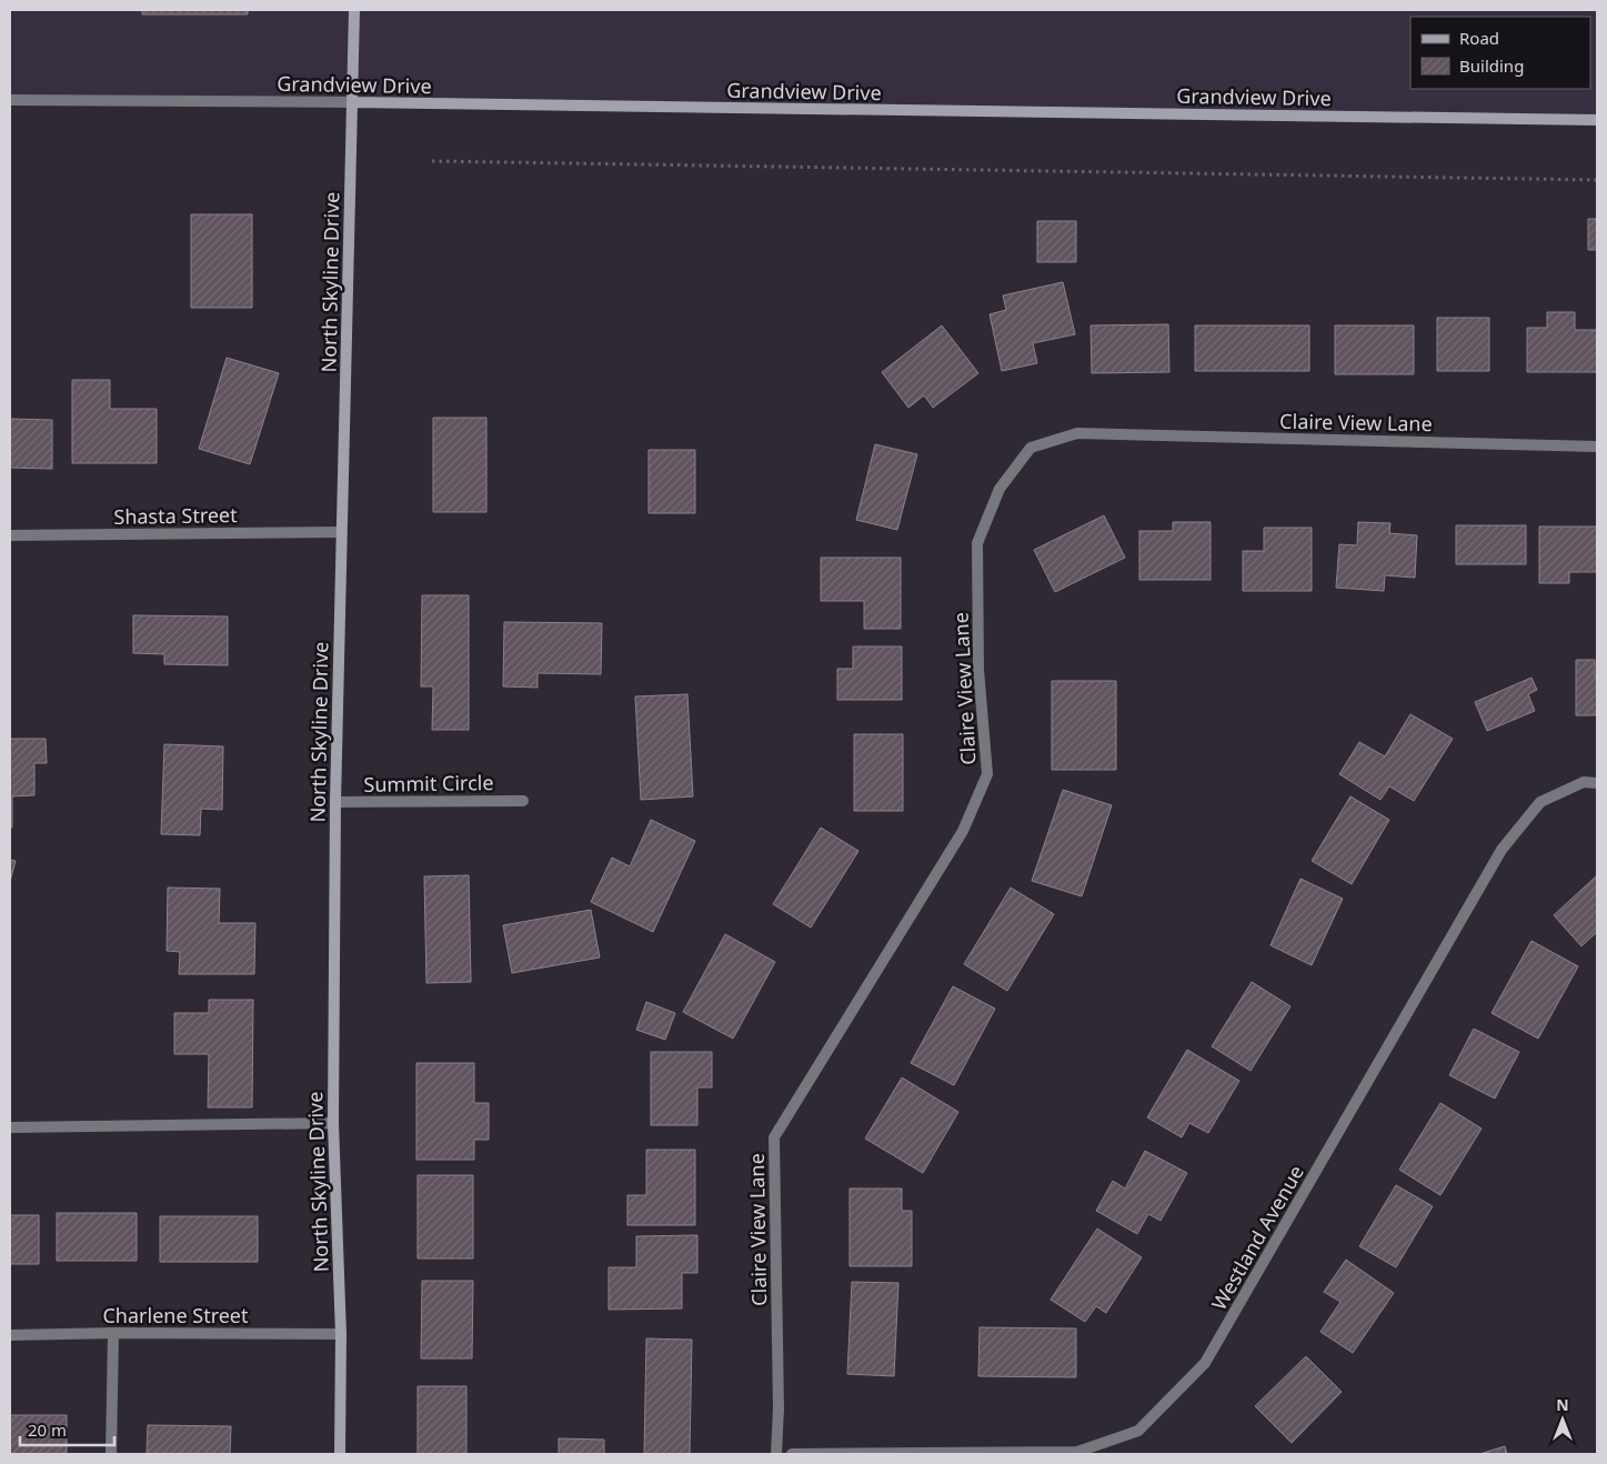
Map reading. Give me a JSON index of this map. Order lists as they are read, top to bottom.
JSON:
{
  "streets": {
    "main road": ["Grandview Drive", "North Skyline Drive"],
    "street": [
      "Claire View Lane",
      "Shasta Street",
      "Summit Circle",
      "Westland Avenue",
      "Charlene Street"
    ]
  },
  "crossings": [
    ["Grandview Drive", "North Skyline Drive"],
    ["North Skyline Drive", "Shasta Street"],
    ["North Skyline Drive", "Summit Circle"],
    ["North Skyline Drive", "Charlene Street"]
  ],
  "legend": ["Road", "Building"],
  "scale_bar": "20 m",
  "north": "top"
}
